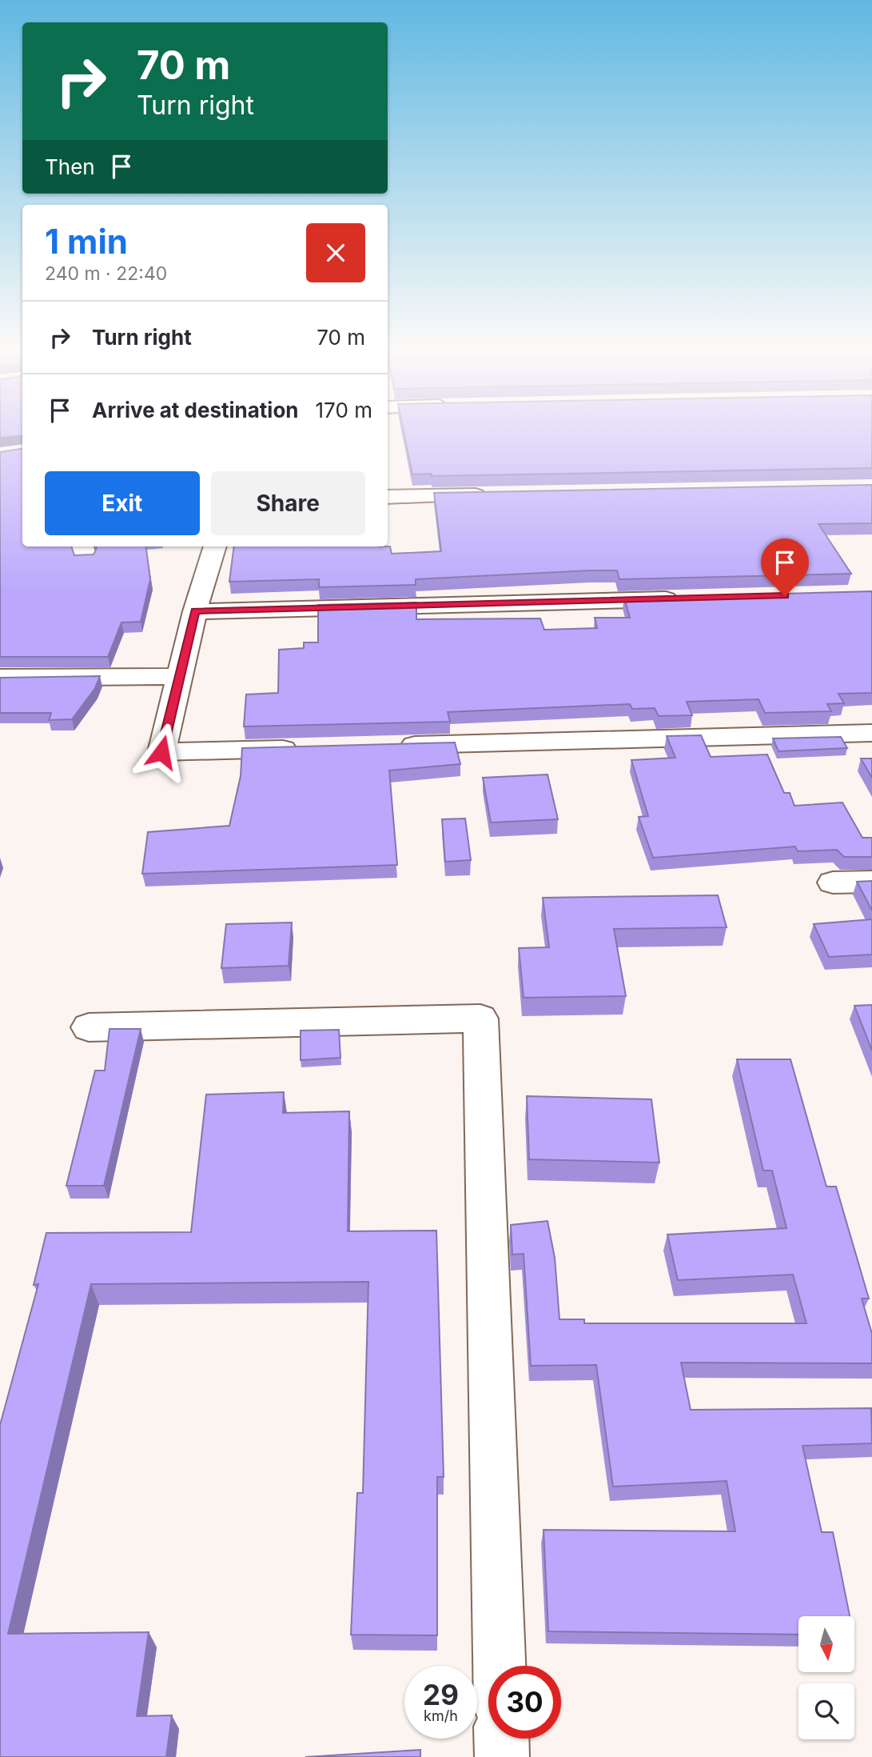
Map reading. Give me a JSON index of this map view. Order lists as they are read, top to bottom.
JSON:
{
  "north": "bottom",
  "page": {
    "turn": ["70 m", "Turn right"],
    "then": "Then",
    "heading": ["1 min", "240 m · 22:40"],
    "list": [
      {
        "name": "Turn right",
        "value": "70 m"
      },
      {
        "name": "Arrive at destination",
        "value": "170 m"
      }
    ],
    "buttons": ["Exit", "Share"],
    "speed": "29 km/h",
    "limit": "30"
  }
}
